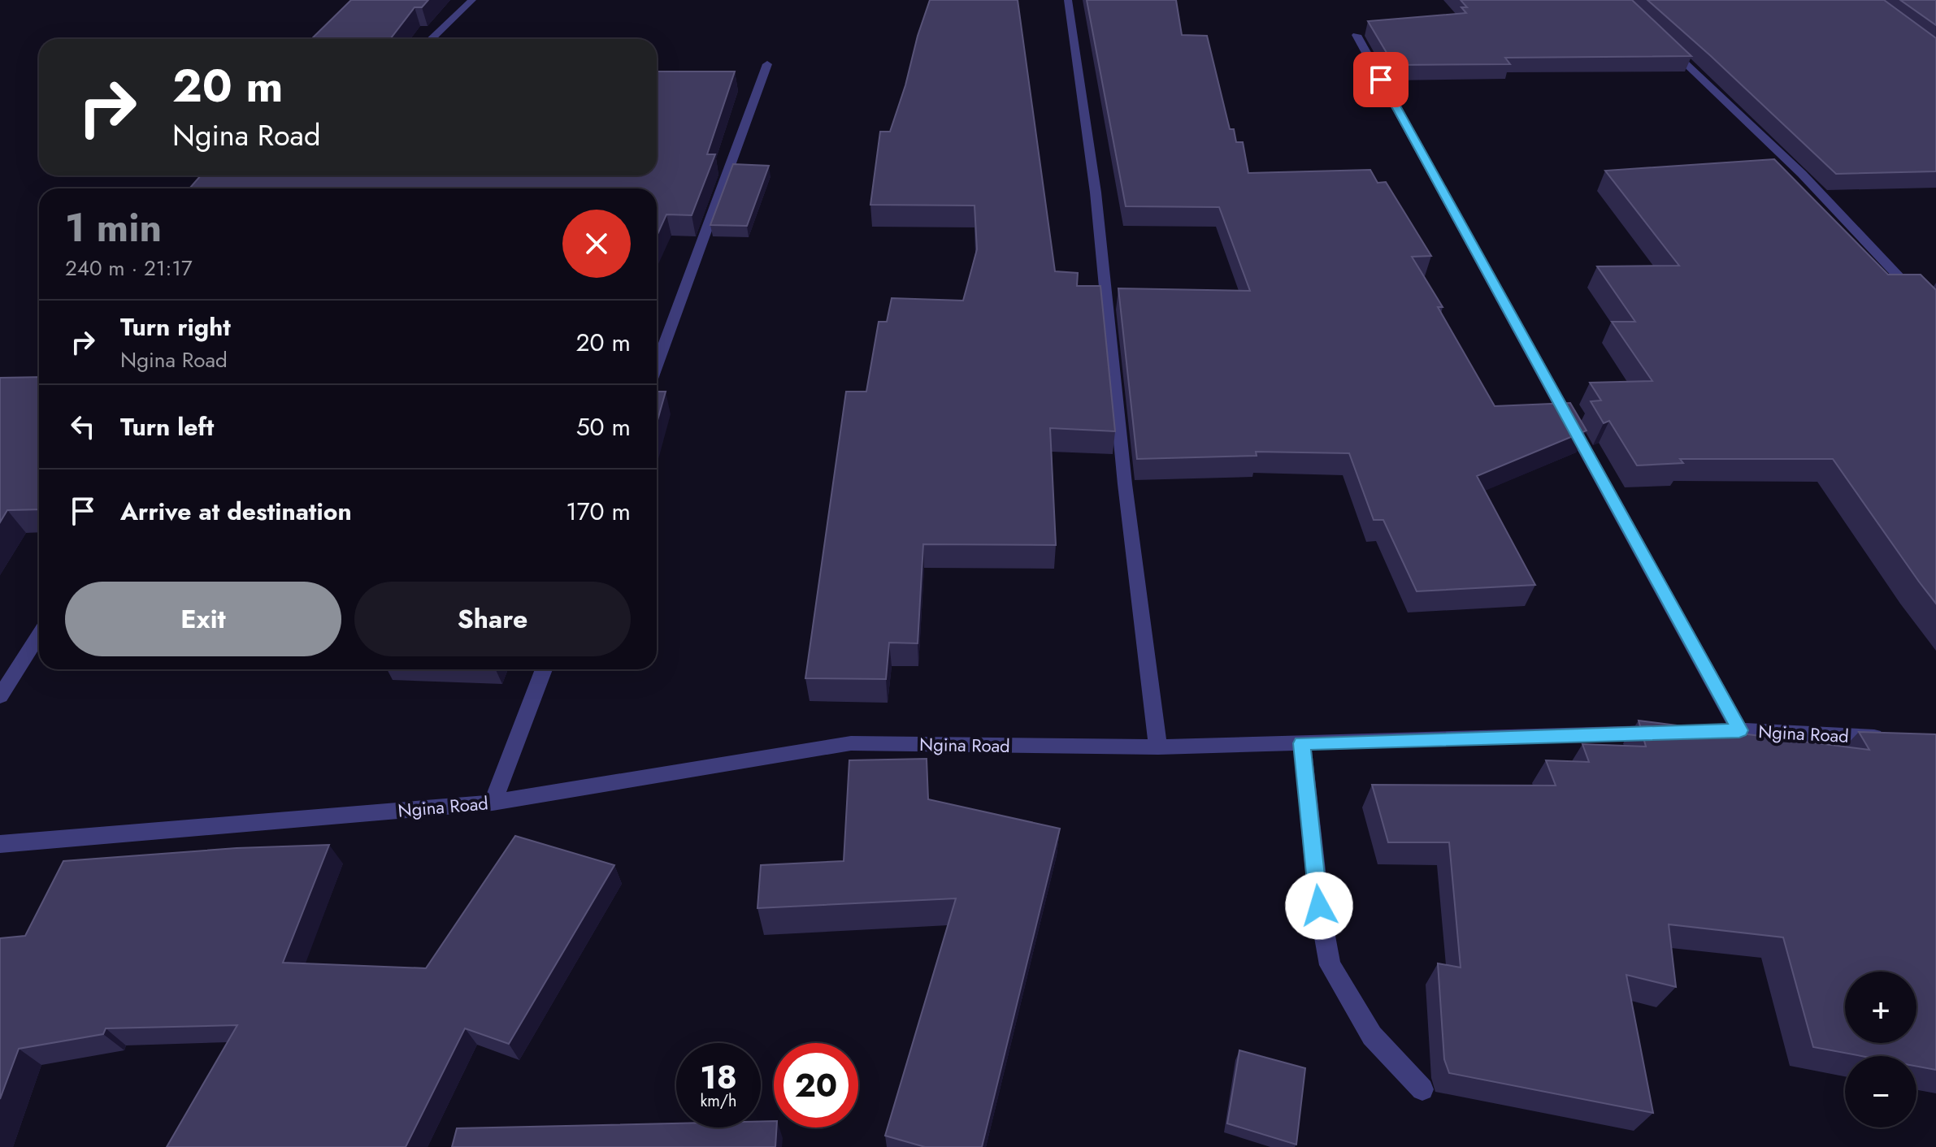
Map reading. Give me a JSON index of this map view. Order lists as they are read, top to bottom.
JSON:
{
  "streets": {
    "street": ["Ngina Road"]
  },
  "page": {
    "turn": ["20 m", "Ngina Road"],
    "heading": ["1 min", "240 m · 21:17"],
    "list": [
      {
        "name": "Turn right",
        "note": "Ngina Road",
        "value": "20 m"
      },
      {
        "name": "Turn left",
        "value": "50 m"
      },
      {
        "name": "Arrive at destination",
        "value": "170 m"
      }
    ],
    "buttons": ["Exit", "Share"],
    "map_buttons": ["+", "−"],
    "speed": "18 km/h",
    "limit": "20"
  }
}
